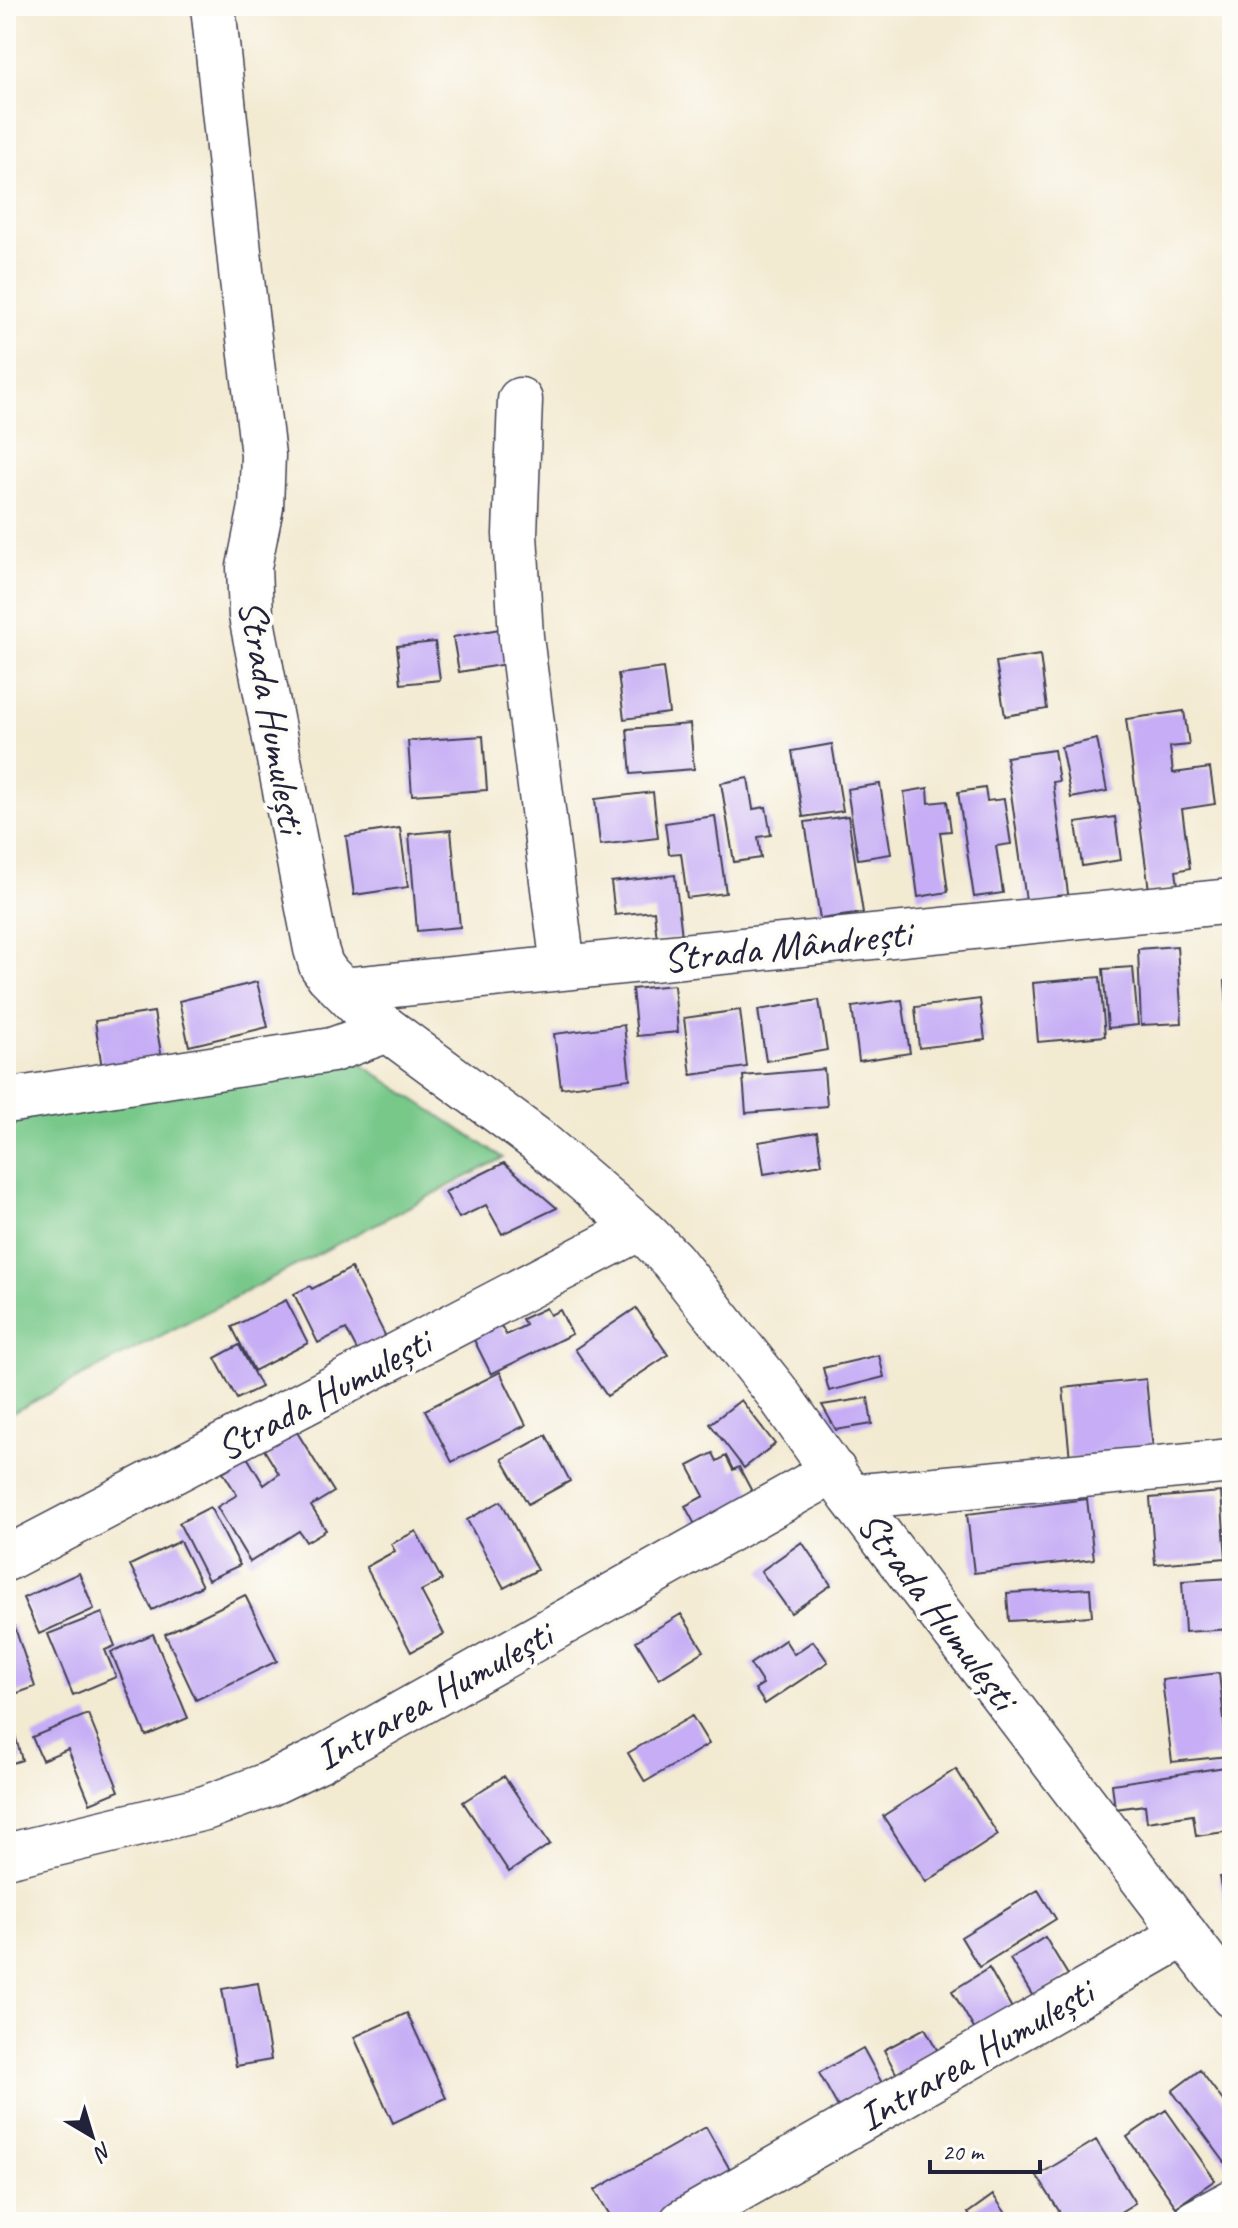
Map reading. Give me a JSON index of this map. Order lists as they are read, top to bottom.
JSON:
{
  "streets": {
    "street": ["Strada Humulești", "Strada Mândrești", "Intrarea Humulești"]
  },
  "crossings": [
    ["Strada Humulești", "Strada Mândrești"],
    ["Strada Humulești", "Intrarea Humulești"]
  ],
  "scale_bar": "20 m",
  "north": "bottom right"
}
